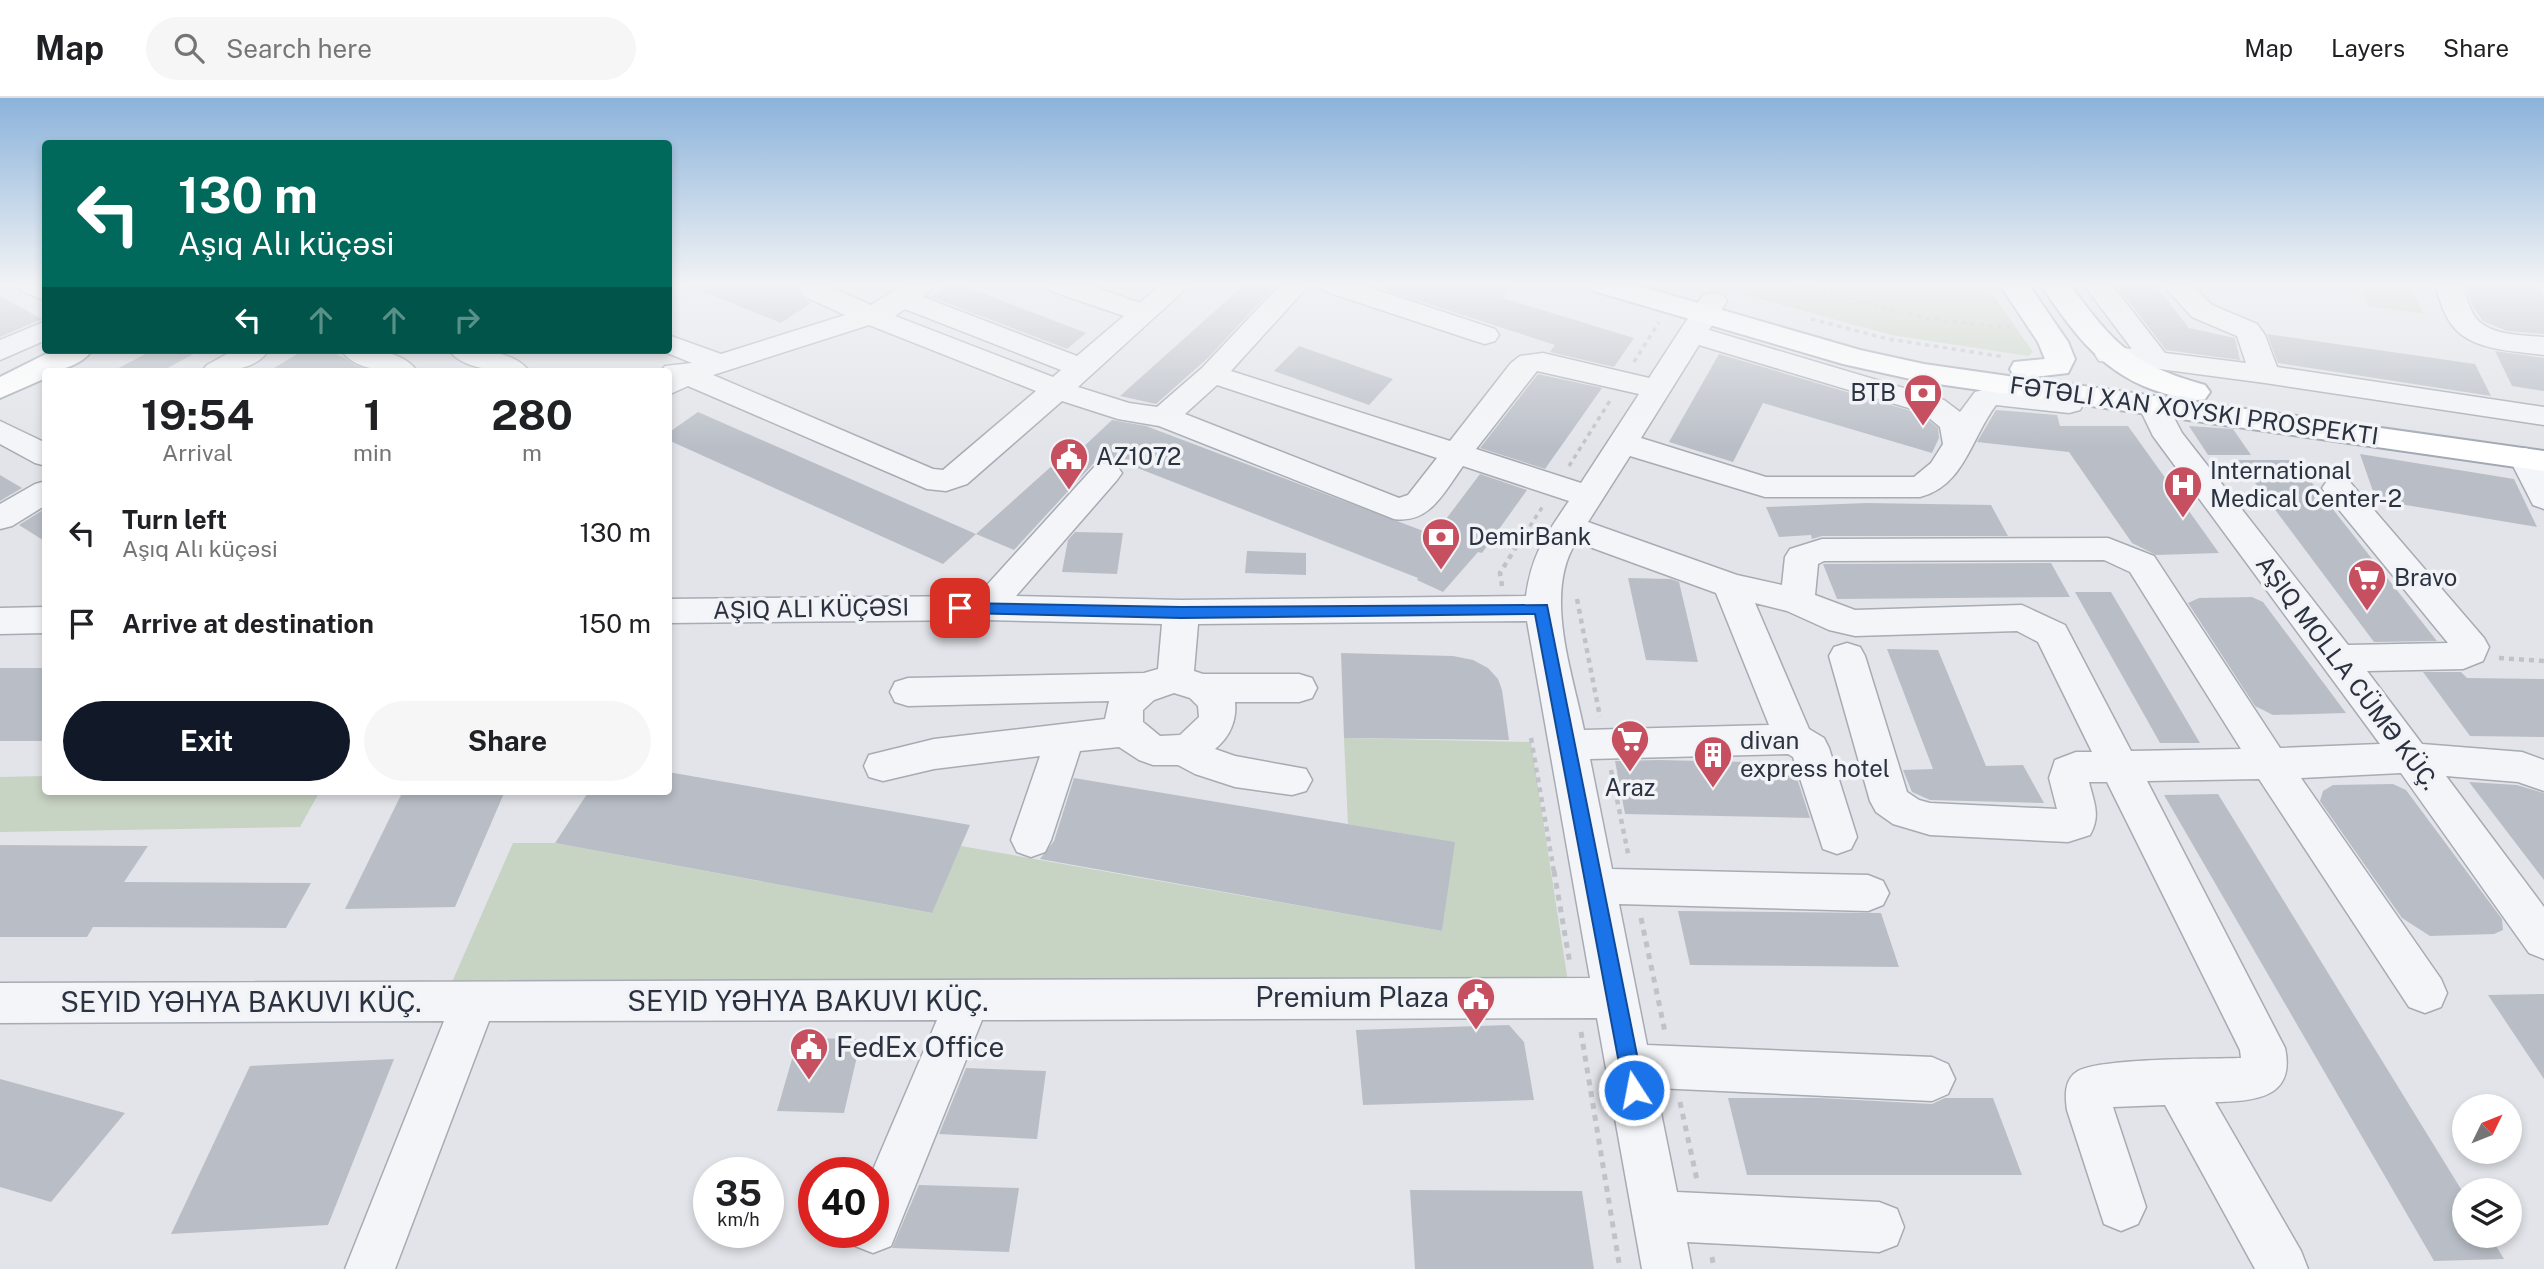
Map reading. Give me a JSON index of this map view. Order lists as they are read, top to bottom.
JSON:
{
  "streets": {
    "main road": ["FƏTƏLI XAN XOYSKI PROSPEKTI"],
    "street": ["SEYID YƏHYA BAKUVI KÜÇ."]
  },
  "places": {
    "bank": ["BTB", "DemirBank"],
    "public building": ["AZ1072", "Premium Plaza", "FedEx Office"],
    "hospital": ["International Medical Center-2"],
    "supermarket": ["Bravo", "Araz"],
    "building": ["divan express hotel"]
  },
  "north": "top right",
  "page": {
    "header": "Map",
    "search": "Search here",
    "nav": ["Map", "Layers", "Share"],
    "turn": ["130 m", "Aşıq Alı küçəsi"],
    "eta": [
      "19:54",
      "Arrival",
      "1",
      "min",
      "280",
      "m"
    ],
    "list": [
      {
        "name": "Turn left",
        "note": "Aşıq Alı küçəsi",
        "value": "130 m"
      },
      {
        "name": "Arrive at destination",
        "value": "150 m"
      }
    ],
    "buttons": ["Exit", "Share"],
    "speed": "35 km/h",
    "limit": "40"
  }
}
